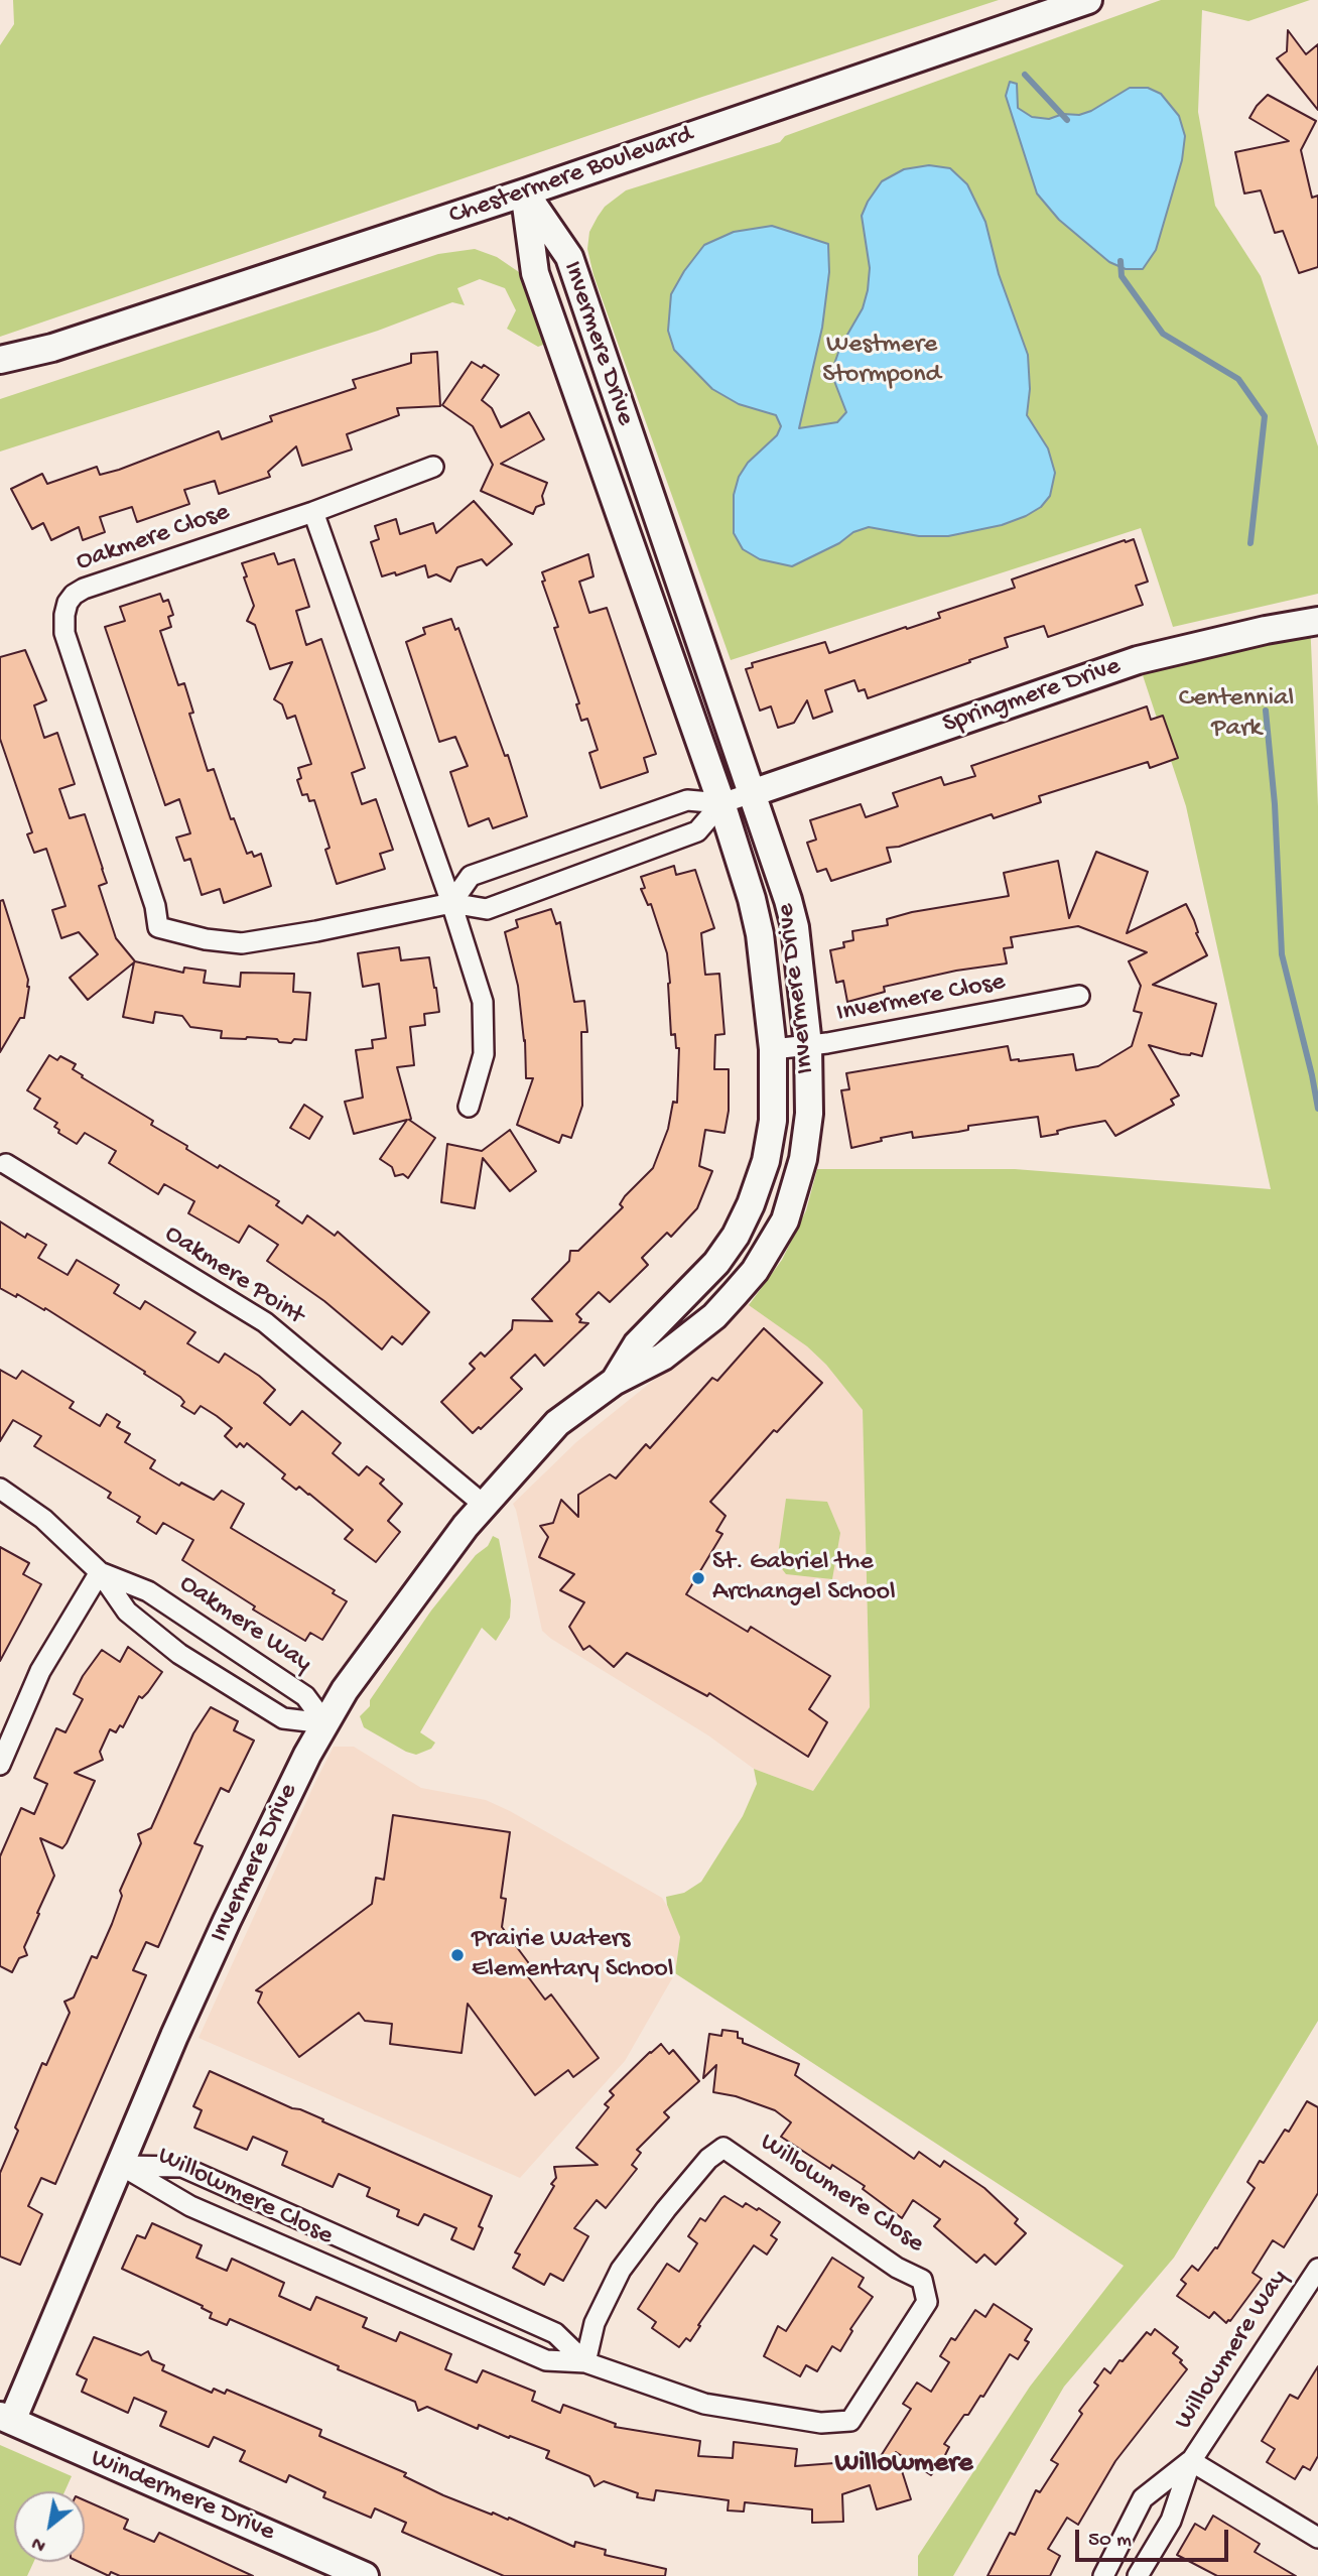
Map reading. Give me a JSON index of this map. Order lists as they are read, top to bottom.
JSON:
{
  "streets": {
    "street": [
      "Chestermere Boulevard",
      "Invermere Drive",
      "Oakmere Close",
      "Springmere Drive",
      "Invermere Close",
      "Oakmere Point",
      "Oakmere Way",
      "Willowmere Close",
      "Willowmere Way",
      "Windermere Drive"
    ]
  },
  "crossings": [
    ["Chestermere Boulevard", "Invermere Drive"],
    ["Invermere Drive", "Oakmere Close"],
    ["Invermere Drive", "Springmere Drive"],
    ["Invermere Drive", "Invermere Close"],
    ["Invermere Drive", "Oakmere Point"],
    ["Invermere Drive", "Oakmere Way"],
    ["Invermere Drive", "Willowmere Close"],
    ["Invermere Drive", "Windermere Drive"]
  ],
  "districts": ["Willowmere"],
  "parks": ["Westmere Stormpond", "Centennial Park"],
  "places": ["St. Gabriel the Archangel School", "Prairie Waters Elementary School"],
  "scale_bar": "50 m",
  "north": "bottom left"
}
